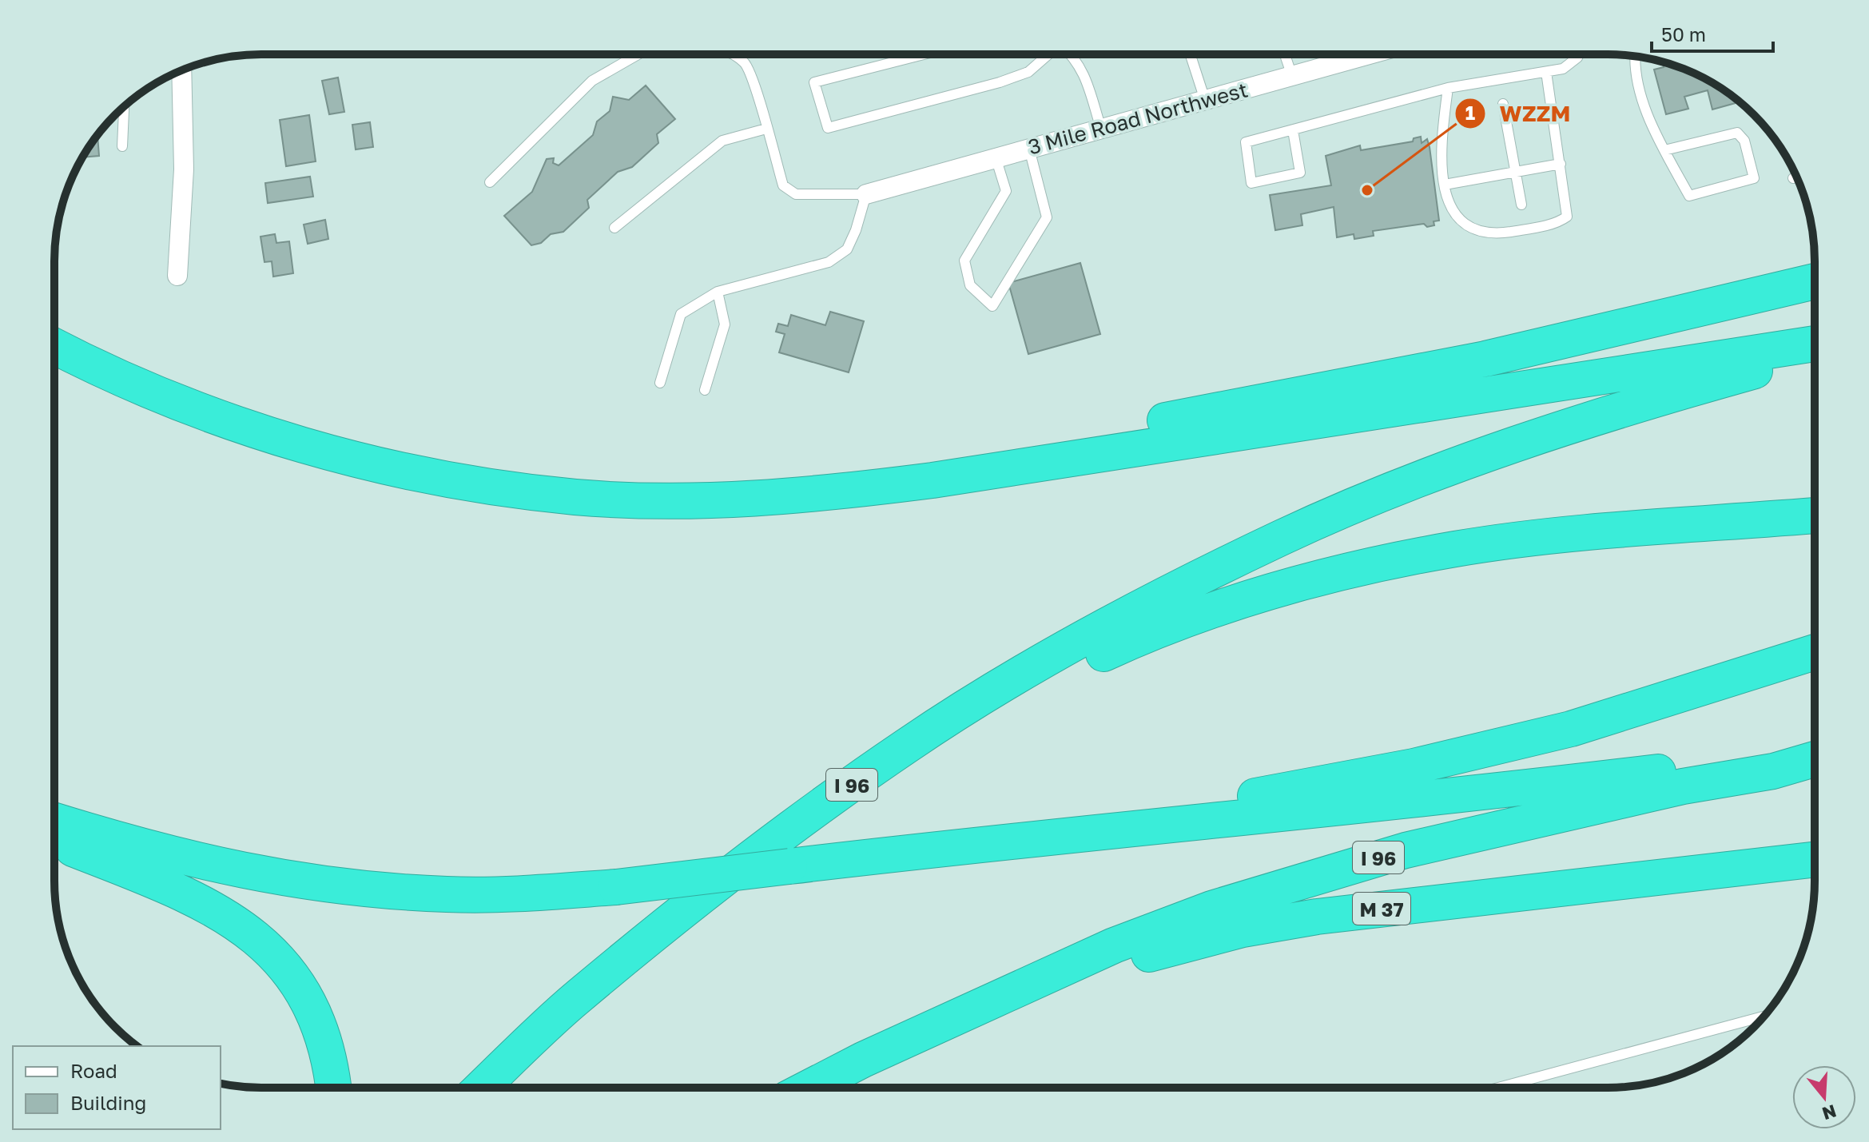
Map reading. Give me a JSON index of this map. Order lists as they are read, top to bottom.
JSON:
{
  "streets": {
    "highway": ["I 96", "M 37"],
    "street": ["3 Mile Road Northwest"]
  },
  "crossings": [
    ["I 96", "M 37"]
  ],
  "places": ["WZZM"],
  "legend": ["Road", "Building"],
  "scale_bar": "50 m",
  "north": "bottom"
}
